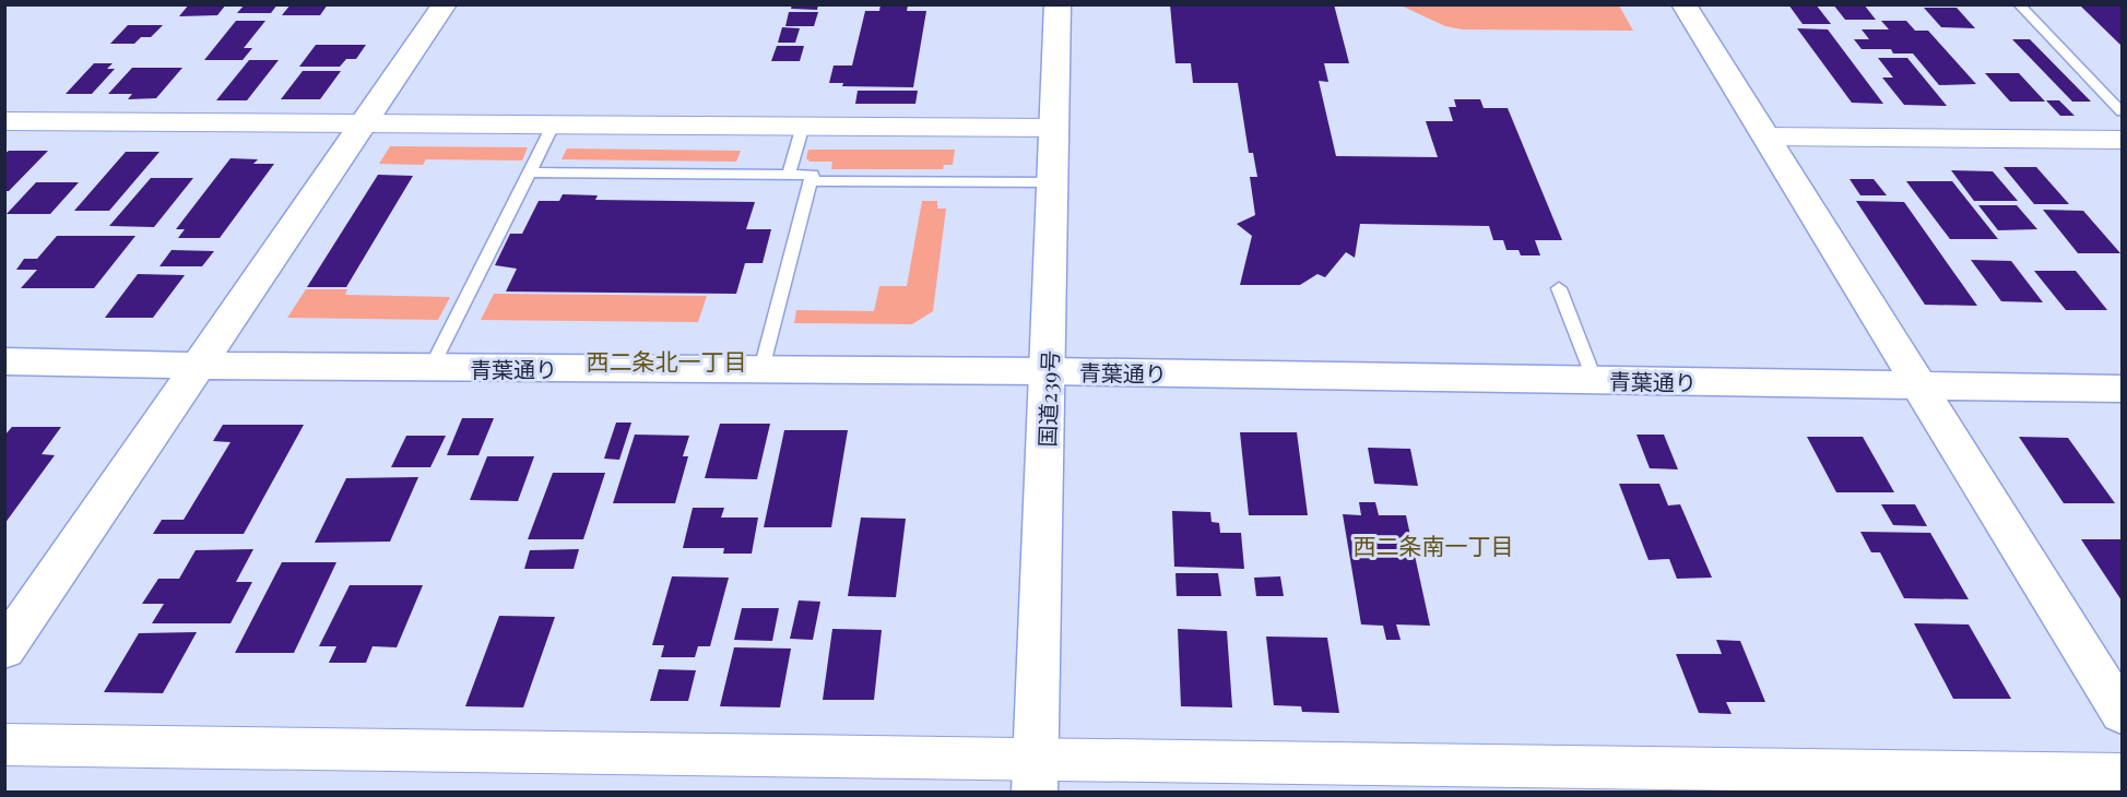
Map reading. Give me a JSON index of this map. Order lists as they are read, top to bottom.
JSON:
{
  "streets": {
    "main road": ["青葉通り", "国道239号"]
  },
  "crossings": [
    ["青葉通り", "国道239号"]
  ],
  "districts": ["西二条北一丁目", "西二条南一丁目"]
}
